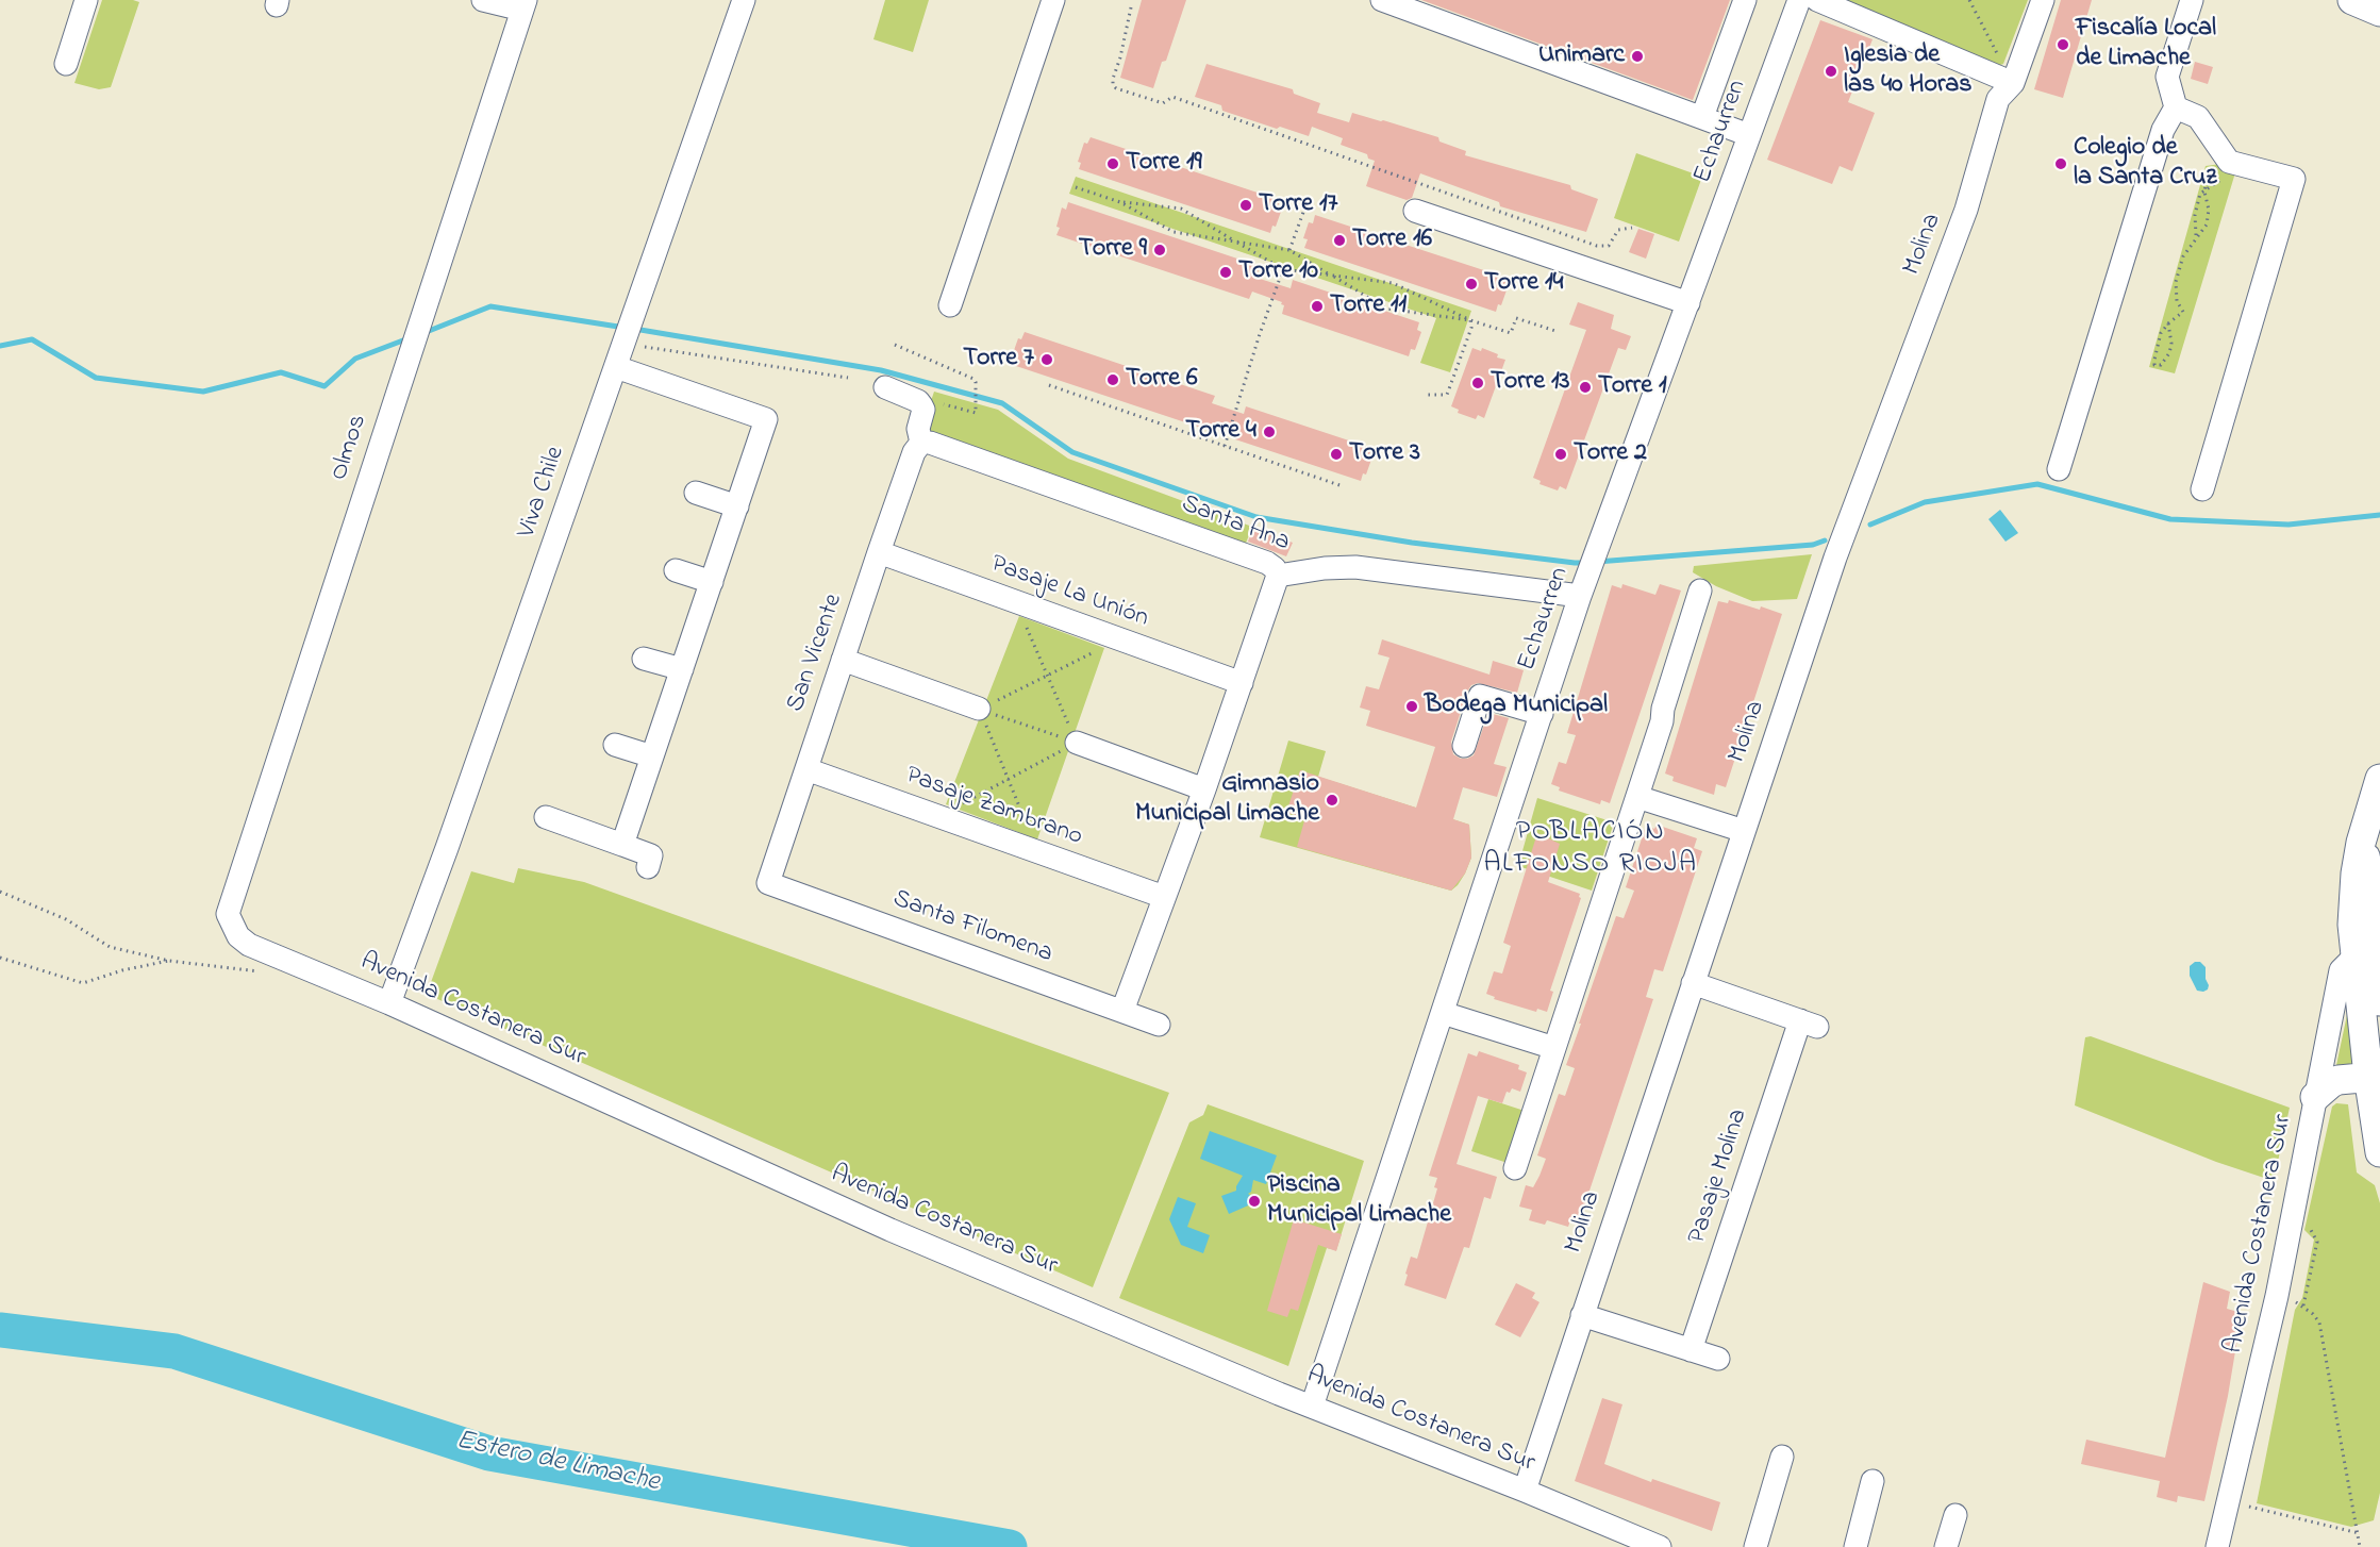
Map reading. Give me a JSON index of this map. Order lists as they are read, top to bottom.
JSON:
{
  "streets": {
    "street": [
      "Echaurren",
      "Molina",
      "Olmos",
      "Viva Chile",
      "Santa Ana",
      "Pasaje La Unión",
      "San Vicente",
      "Pasaje Zambrano",
      "Santa Filomena",
      "Avenida Costanera Sur",
      "Pasaje Molina"
    ]
  },
  "crossings": [
    ["Echaurren", "Santa Ana"],
    ["Echaurren", "Avenida Costanera Sur"],
    ["Molina", "Avenida Costanera Sur"],
    ["Molina", "Pasaje Molina"],
    ["Olmos", "Avenida Costanera Sur"],
    ["Viva Chile", "Avenida Costanera Sur"],
    ["Santa Ana", "San Vicente"],
    ["Pasaje La Unión", "San Vicente"],
    ["San Vicente", "Pasaje Zambrano"],
    ["San Vicente", "Santa Filomena"]
  ],
  "districts": ["POBLACIÓN ALFONSO RIOJA"],
  "water": ["Estero de Limache"],
  "places": [
    "Fiscalía Local de Limache",
    "Unimarc",
    "Iglesia de las 40 Horas",
    "Torre 19",
    "Colegio de la Santa Cruz",
    "Torre 17",
    "Torre 16",
    "Torre 9",
    "Torre 10",
    "Torre 14",
    "Torre 11",
    "Torre 7",
    "Torre 6",
    "Torre 13",
    "Torre 1",
    "Torre 4",
    "Torre 3",
    "Torre 2",
    "Bodega Municipal",
    "Gimnasio Municipal Limache",
    "Piscina Municipal Limache"
  ]
}
